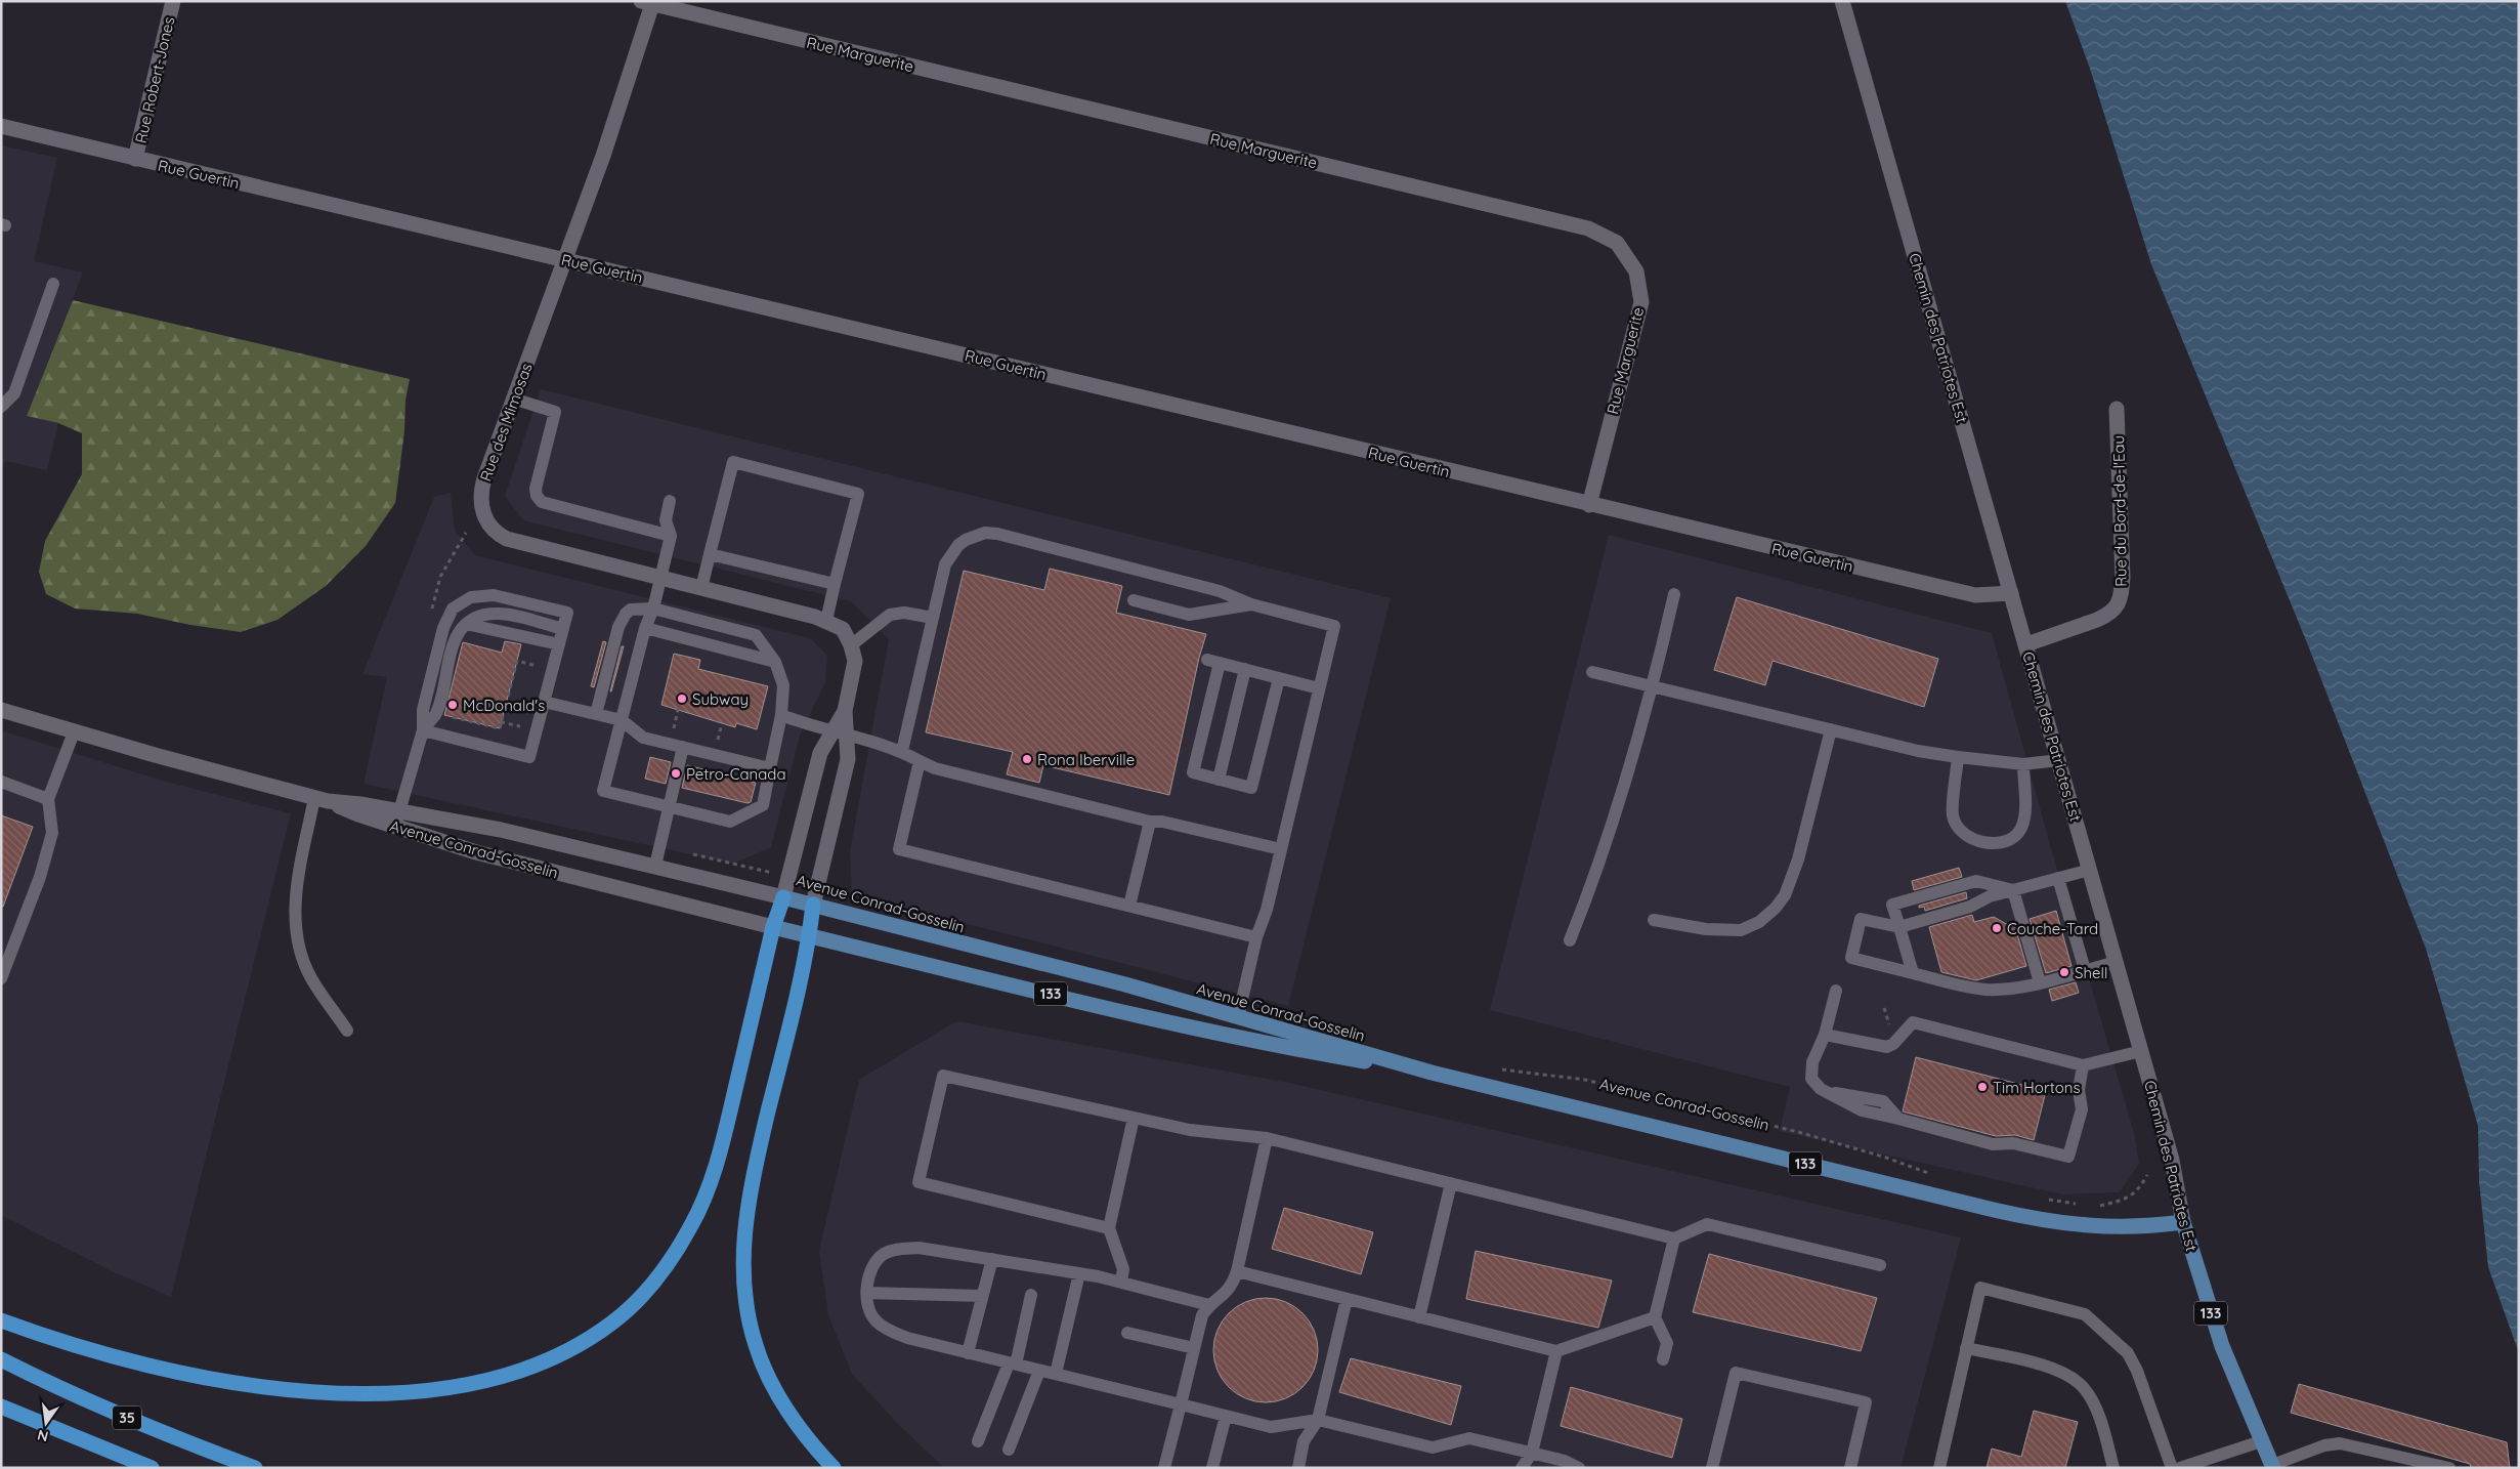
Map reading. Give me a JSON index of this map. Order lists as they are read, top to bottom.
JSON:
{
  "streets": {
    "highway": ["35"],
    "main road": ["Chemin des Patriotes Est", "Avenue Conrad-Gosselin", "133"],
    "street": [
      "Rue Marguerite",
      "Rue Robert-Jones",
      "Rue Guertin",
      "Rue des Mimosas",
      "Rue du Bord-de-l'Eau"
    ]
  },
  "crossings": [
    ["Rue Marguerite", "Rue Guertin"],
    ["Rue Marguerite", "Rue des Mimosas"],
    ["Rue Robert-Jones", "Rue Guertin"],
    ["Rue Guertin", "Chemin des Patriotes Est"],
    ["Rue Guertin", "Rue des Mimosas"],
    ["Chemin des Patriotes Est", "Rue du Bord-de-l'Eau"],
    ["Chemin des Patriotes Est", "Avenue Conrad-Gosselin"]
  ],
  "places": [
    "Subway",
    "McDonald's",
    "Rona Iberville",
    "Petro-Canada",
    "Couche-Tard",
    "Shell",
    "Tim Hortons"
  ],
  "north": "bottom"
}
